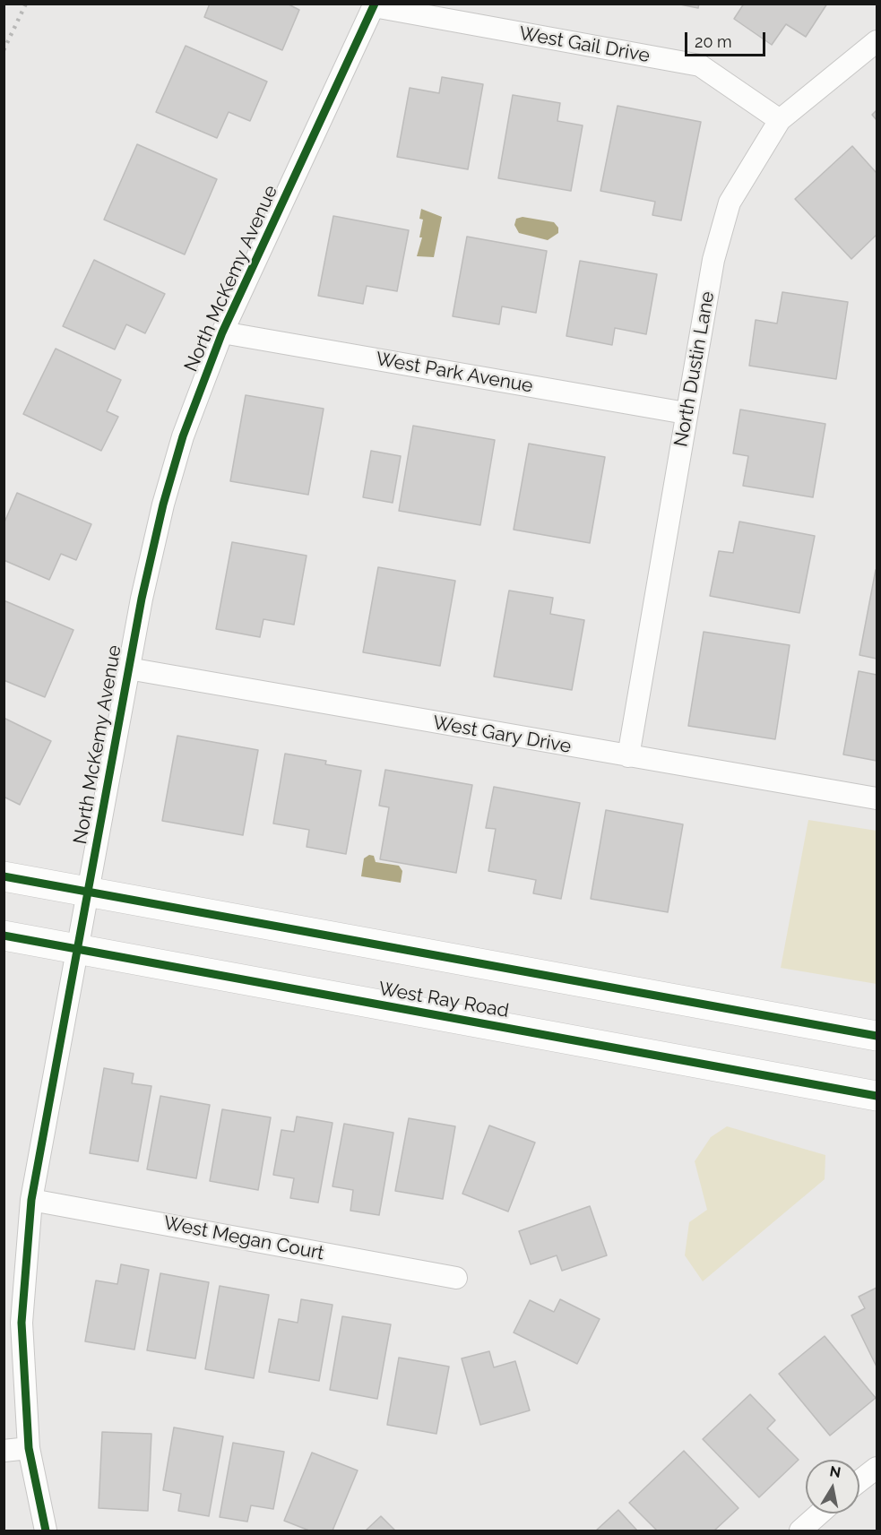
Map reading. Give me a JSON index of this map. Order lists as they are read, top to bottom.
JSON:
{
  "streets": {
    "main road": ["West Ray Road"],
    "street": [
      "West Gail Drive",
      "North McKemy Avenue",
      "North Dustin Lane",
      "West Park Avenue",
      "West Gary Drive",
      "West Megan Court"
    ]
  },
  "crossings": [
    ["West Gail Drive", "North McKemy Avenue"],
    ["West Gail Drive", "North Dustin Lane"],
    ["North McKemy Avenue", "West Park Avenue"],
    ["North McKemy Avenue", "West Gary Drive"],
    ["North McKemy Avenue", "West Ray Road"],
    ["North McKemy Avenue", "West Megan Court"],
    ["North Dustin Lane", "West Park Avenue"],
    ["North Dustin Lane", "West Gary Drive"]
  ],
  "scale_bar": "20 m",
  "north": "top"
}
